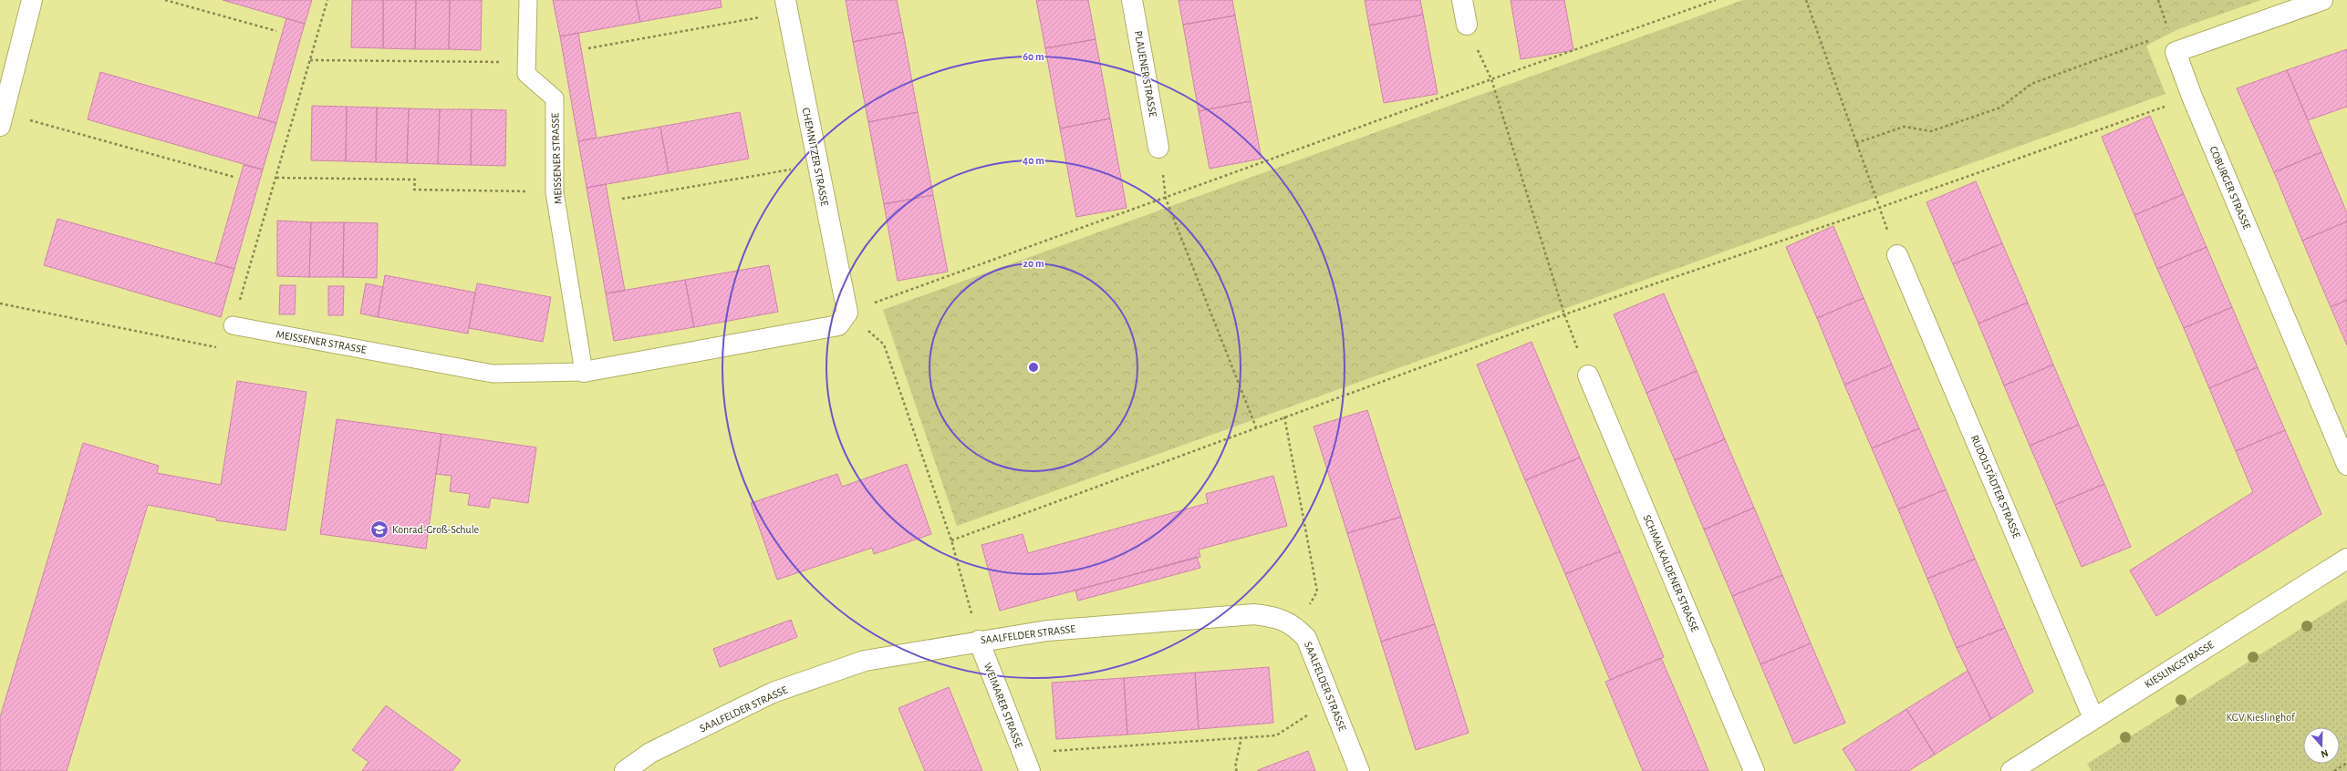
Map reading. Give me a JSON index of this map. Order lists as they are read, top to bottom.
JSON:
{
  "streets": {
    "street": [
      "PLAUENER STRASSE",
      "CHEMNITZER STRASSE",
      "MEISSENER STRASSE",
      "COBURGER STRASSE",
      "RUDOLSTÄDTER STRASSE",
      "SCHMALKALDENER STRASSE",
      "SAALFELDER STRASSE",
      "KIESLINGSTRASSE",
      "WEIMARER STRASSE"
    ]
  },
  "crossings": [
    ["CHEMNITZER STRASSE", "MEISSENER STRASSE"],
    ["RUDOLSTÄDTER STRASSE", "KIESLINGSTRASSE"],
    ["SAALFELDER STRASSE", "WEIMARER STRASSE"]
  ],
  "parks": ["KGV Kieslinghof"],
  "places": {
    "school or university": ["Konrad-Groß-Schule"]
  },
  "north": "bottom",
  "rings": ["60 m", "40 m", "20 m"]
}
